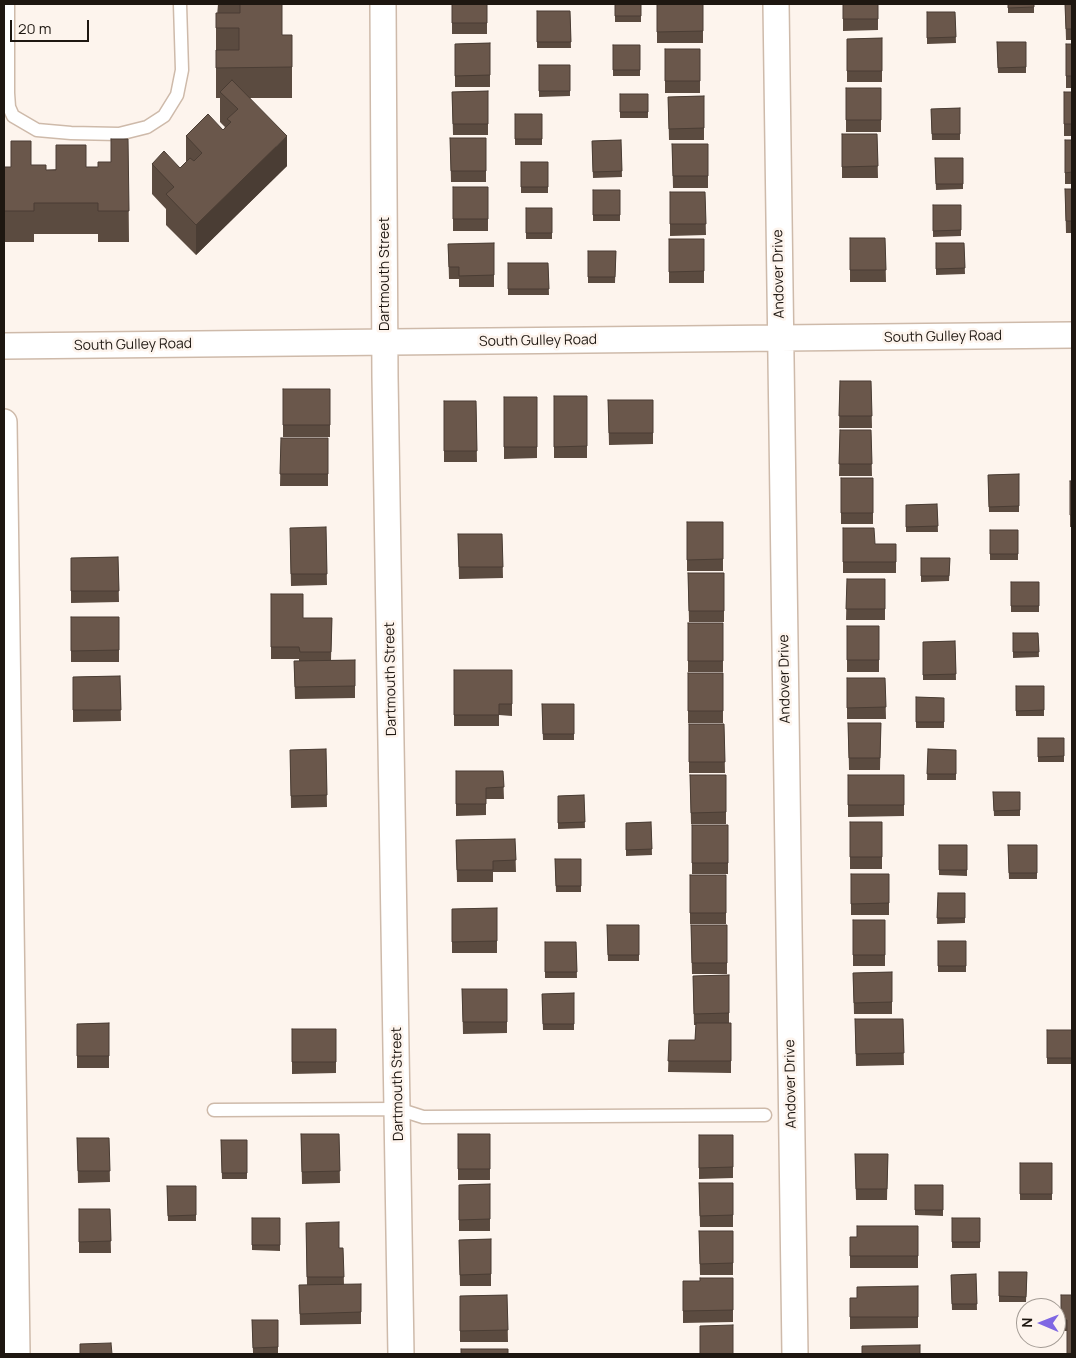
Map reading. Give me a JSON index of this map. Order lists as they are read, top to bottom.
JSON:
{
  "streets": {
    "street": ["Dartmouth Street", "Andover Drive", "South Gulley Road"]
  },
  "crossings": [
    ["Dartmouth Street", "South Gulley Road"],
    ["Andover Drive", "South Gulley Road"]
  ],
  "scale_bar": "20 m",
  "north": "left"
}
